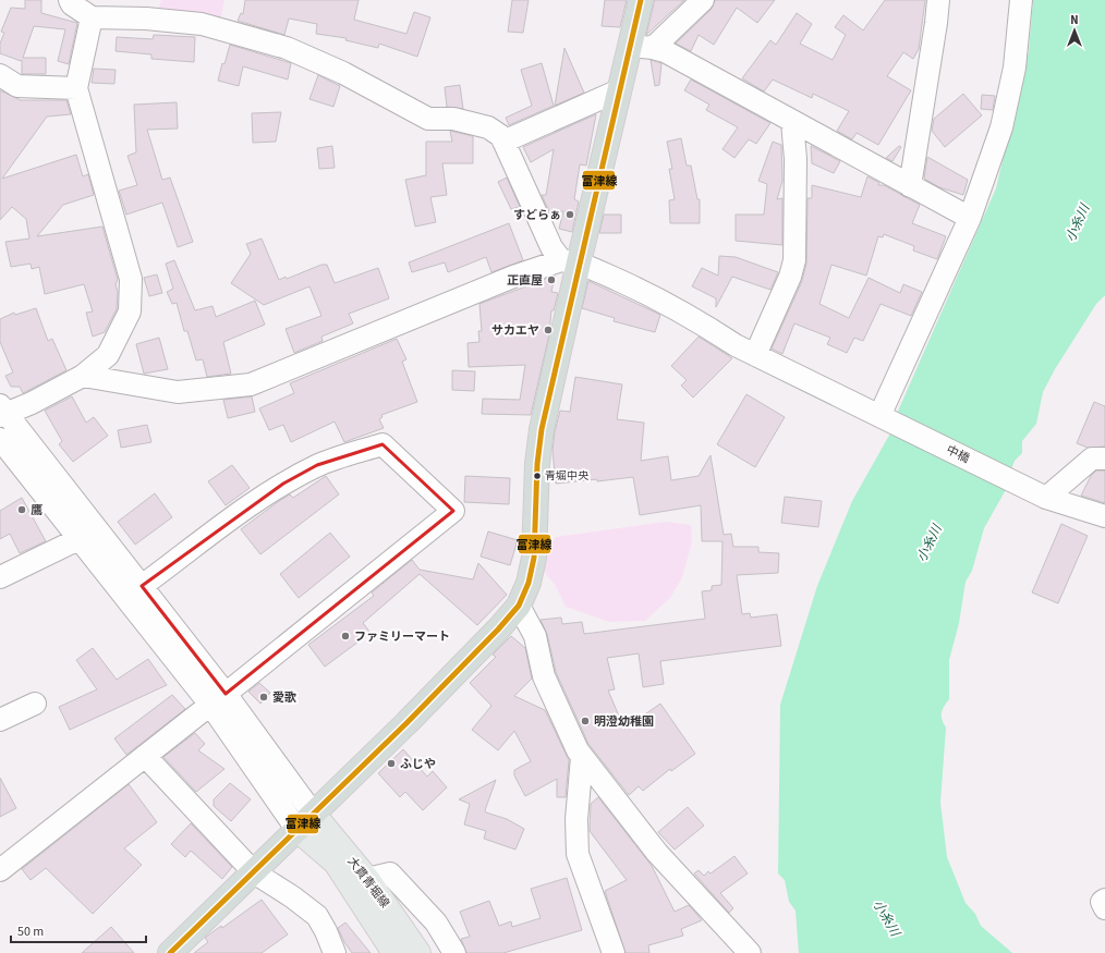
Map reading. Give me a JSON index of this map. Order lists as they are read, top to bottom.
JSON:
{
  "streets": {
    "main road": ["大貫青堀線"],
    "street": ["中橋"]
  },
  "water": ["小糸川"],
  "places": [
    "すどらぁ",
    "正直屋",
    "サカエヤ",
    "青堀中央",
    "鷹",
    "ファミリーマート",
    "愛歌",
    "明澄幼稚園",
    "ふじや"
  ],
  "lines": ["transit line 富津線"],
  "scale_bar": "50 m",
  "north": "top"
}
